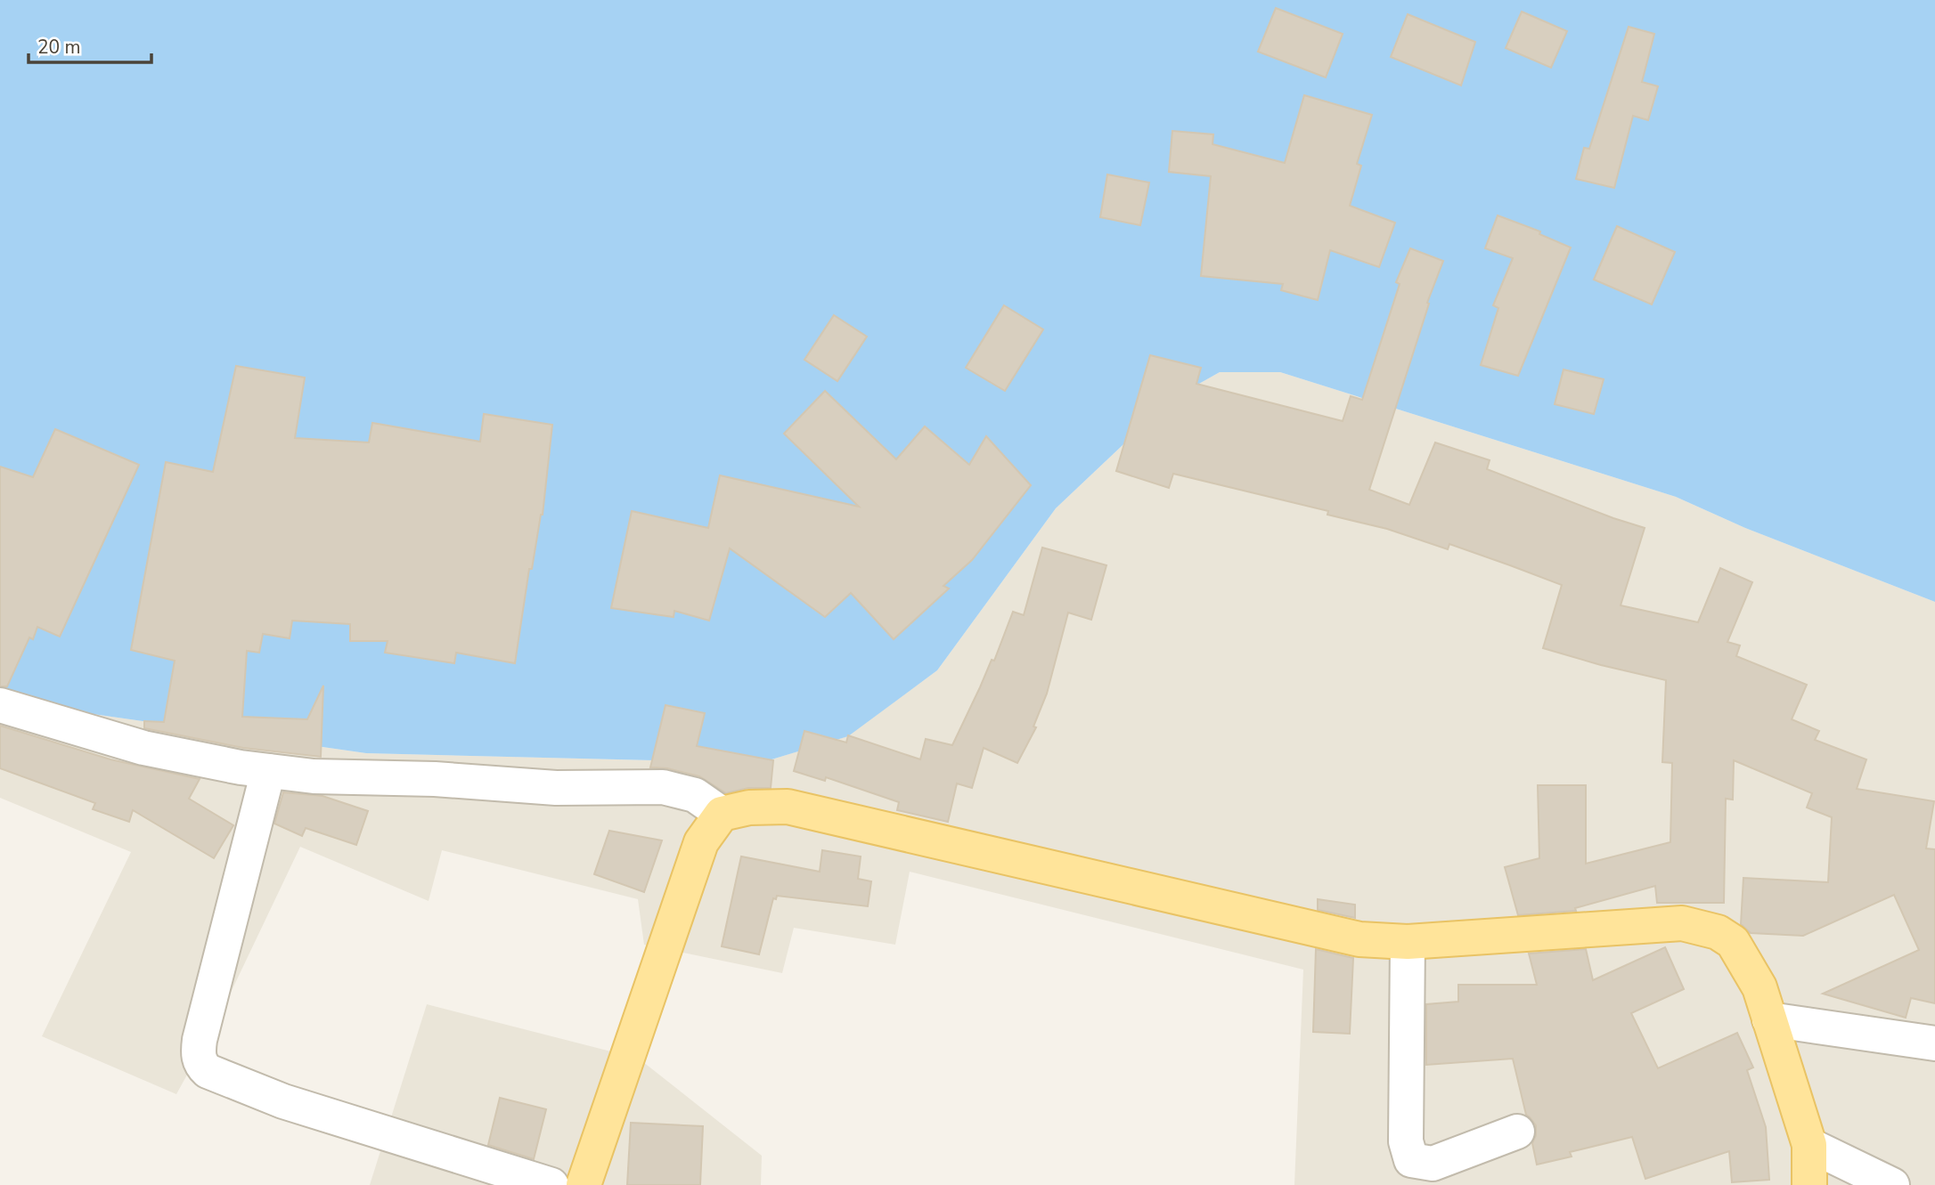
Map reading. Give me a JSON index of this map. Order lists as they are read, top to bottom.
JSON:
{
  "scale_bar": "20 m"
}
